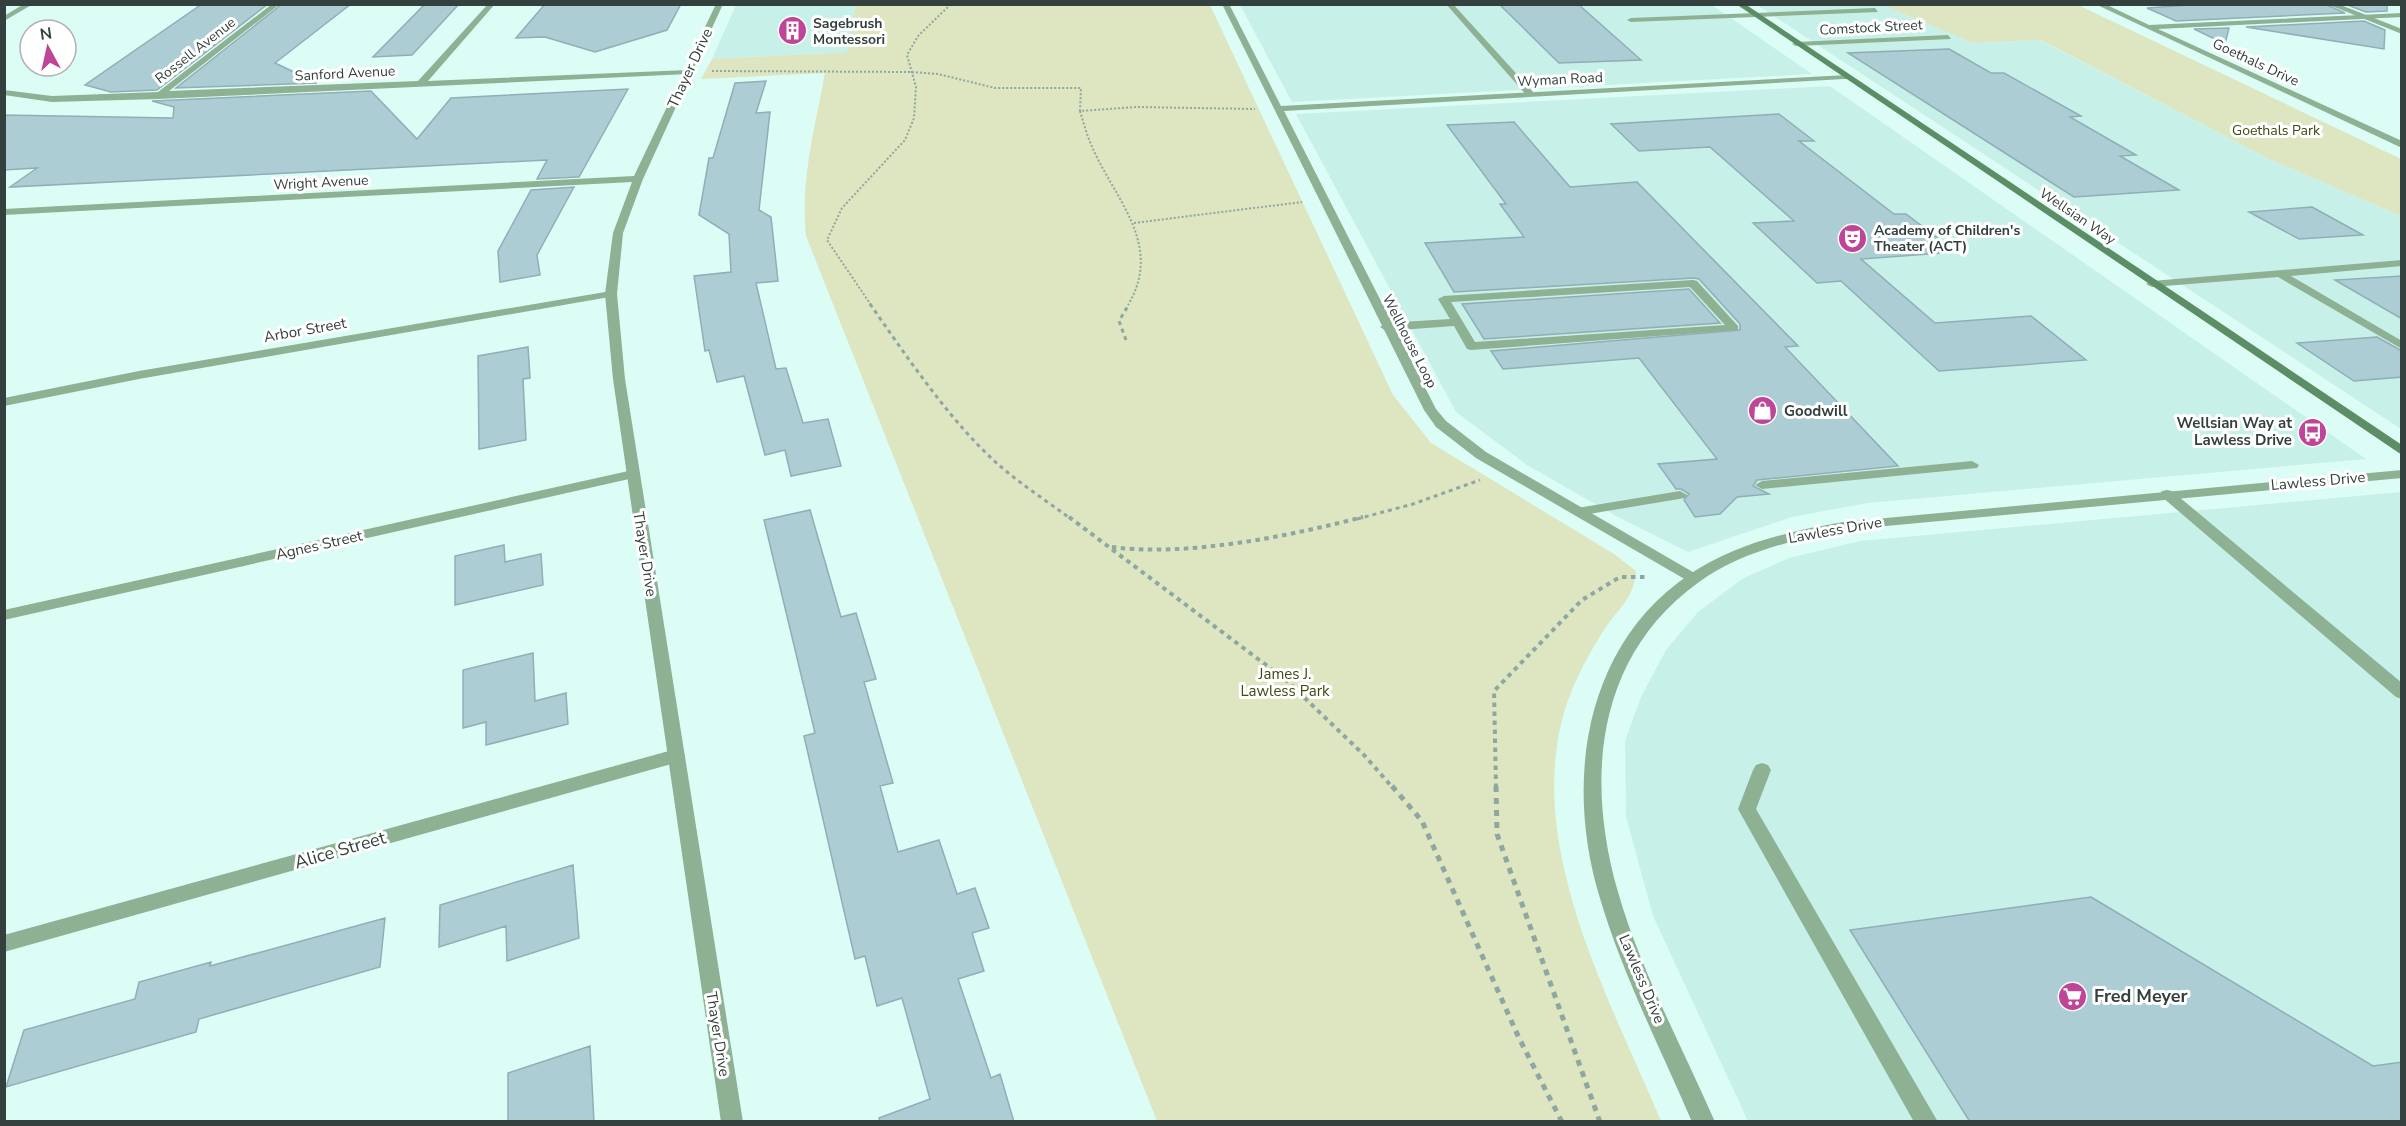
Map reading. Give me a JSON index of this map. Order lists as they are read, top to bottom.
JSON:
{
  "streets": {
    "main road": ["Wellsian Way"],
    "street": [
      "Comstock Street",
      "Rossell Avenue",
      "Goethals Drive",
      "Thayer Drive",
      "Sanford Avenue",
      "Wyman Road",
      "Wright Avenue",
      "Arbor Street",
      "Wellhouse Loop",
      "Lawless Drive",
      "Agnes Street",
      "Alice Street"
    ]
  },
  "crossings": [
    ["Comstock Street", "Wellsian Way"],
    ["Rossell Avenue", "Sanford Avenue"],
    ["Thayer Drive", "Sanford Avenue"],
    ["Thayer Drive", "Wright Avenue"],
    ["Thayer Drive", "Arbor Street"],
    ["Thayer Drive", "Agnes Street"],
    ["Thayer Drive", "Alice Street"],
    ["Wyman Road", "Wellsian Way"],
    ["Wyman Road", "Wellhouse Loop"],
    ["Wellhouse Loop", "Lawless Drive"]
  ],
  "parks": ["Goethals Park", "James J. Lawless Park"],
  "places": {
    "building": ["Sagebrush Montessori"],
    "theatre": ["Academy of Children's Theater (ACT)"],
    "shop": ["Goodwill"],
    "bus stop": ["Wellsian Way at Lawless Drive"],
    "supermarket": ["Fred Meyer"]
  },
  "north": "top"
}
